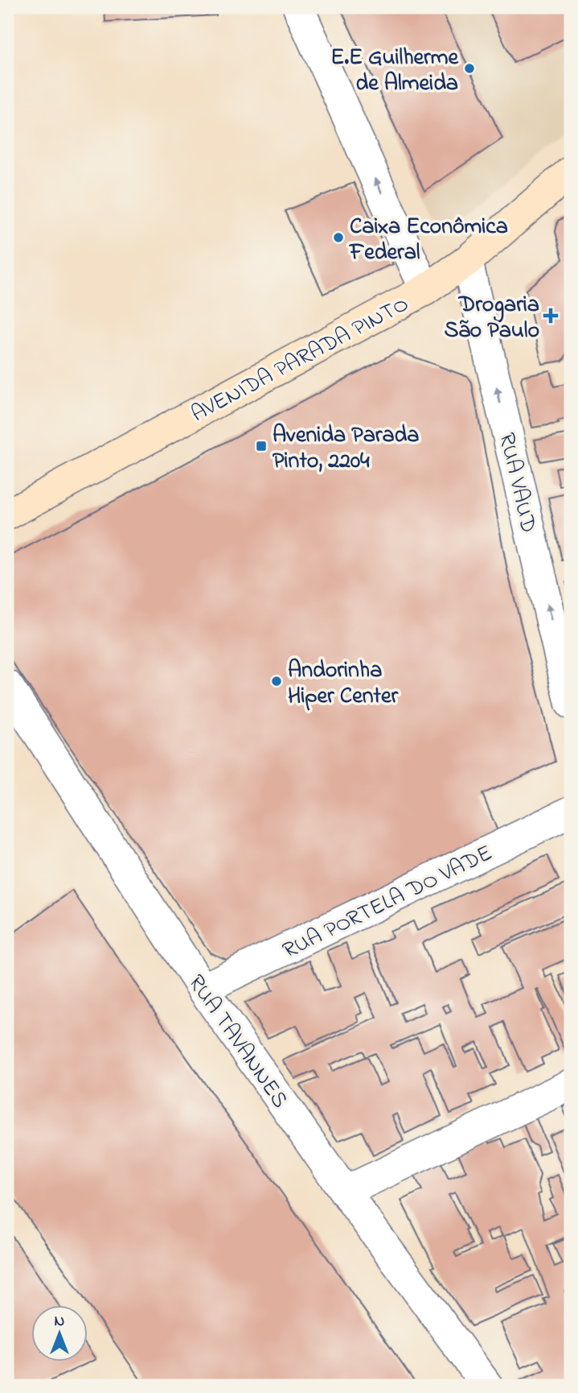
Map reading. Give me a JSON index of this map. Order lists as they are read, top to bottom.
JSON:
{
  "streets": {
    "main road": ["AVENIDA PARADA PINTO"],
    "street": ["RUA VAUD", "RUA PORTELA DO VADE", "RUA TAVANNES"]
  },
  "crossings": [
    ["AVENIDA PARADA PINTO", "RUA VAUD"],
    ["RUA PORTELA DO VADE", "RUA TAVANNES"]
  ],
  "one_way": ["RUA VAUD"],
  "places": {
    "other": ["E.E Guilherme de Almeida", "Caixa Econômica Federal", "Andorinha Hiper Center"],
    "health": ["Drogaria São Paulo"],
    "transit": ["Avenida Parada Pinto, 2204"]
  },
  "north": "top"
}
